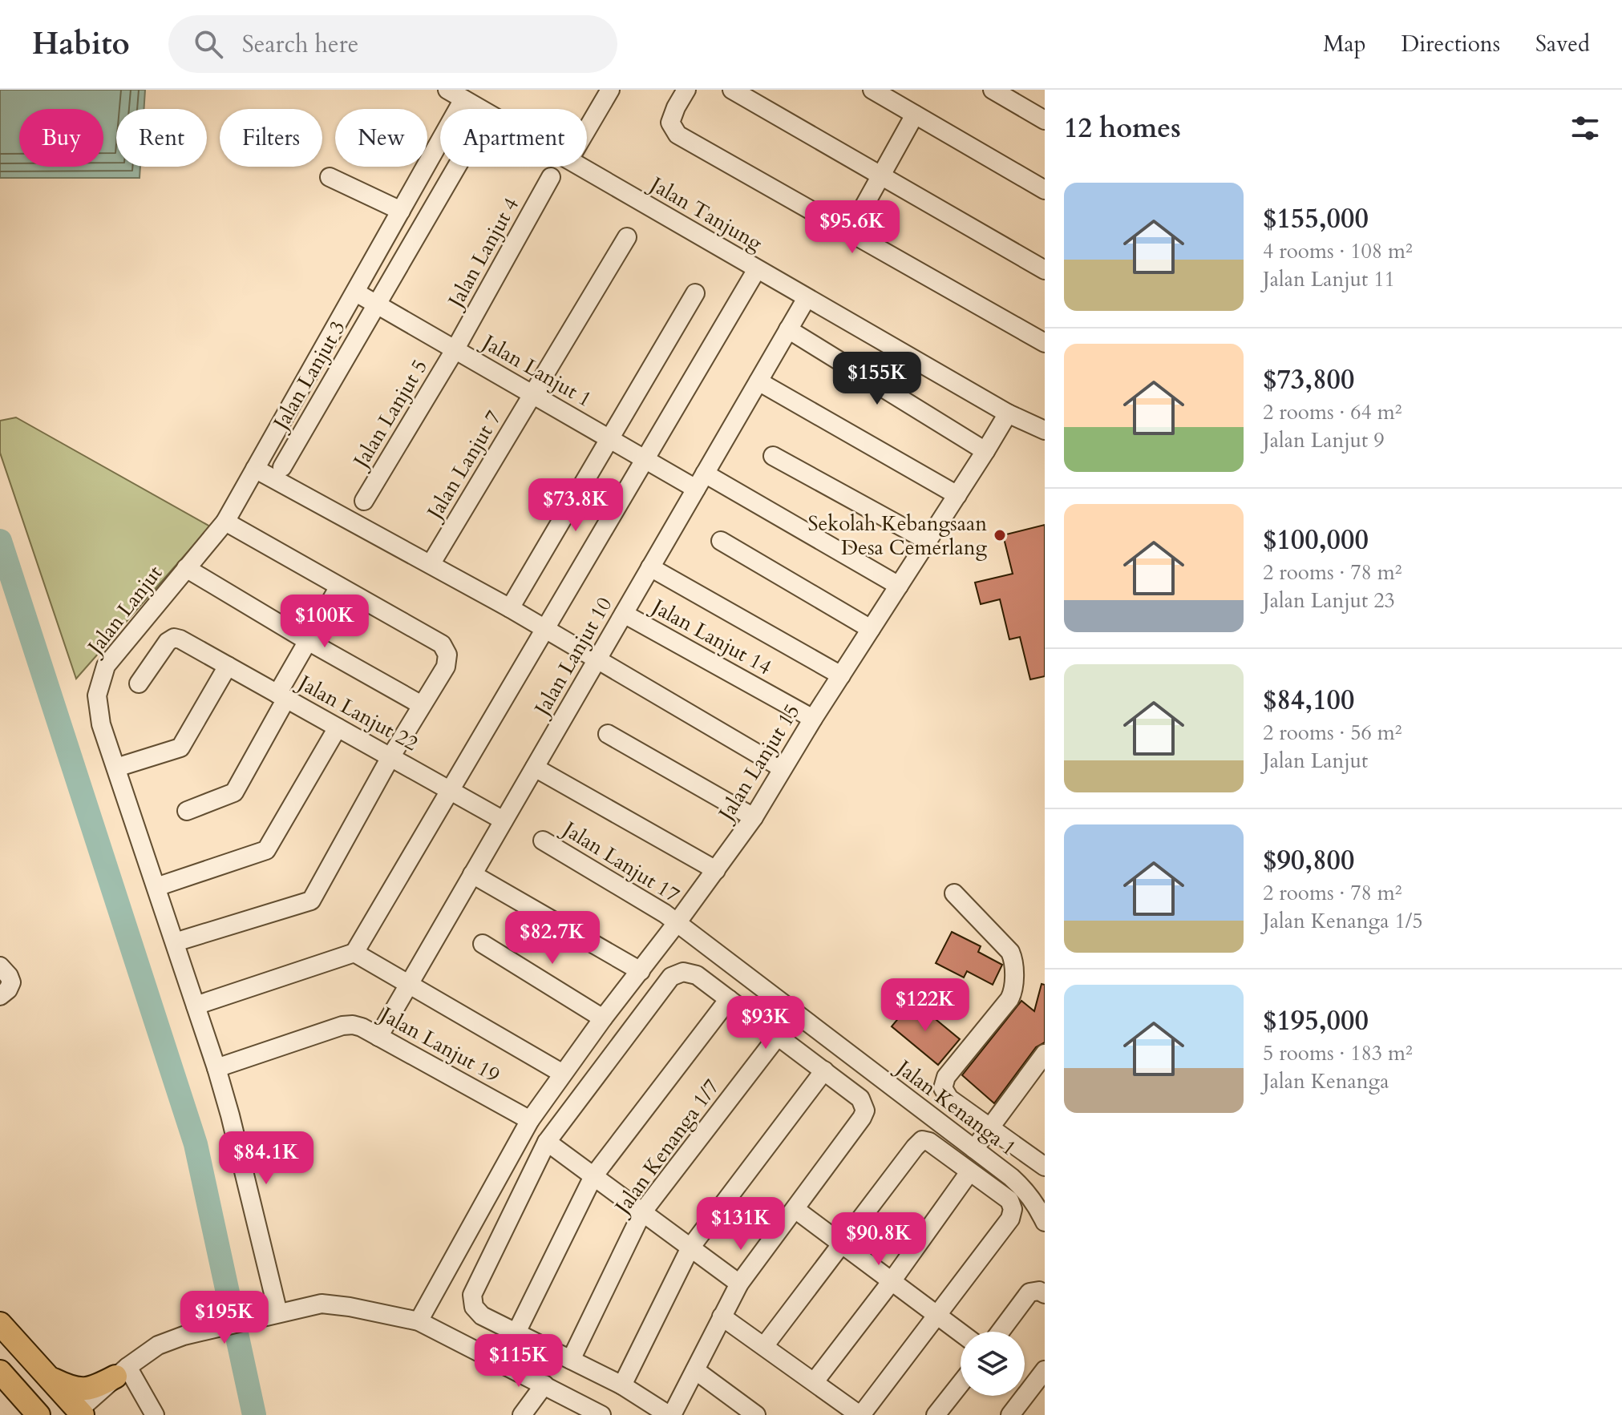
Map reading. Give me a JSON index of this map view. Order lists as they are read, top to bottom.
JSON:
{
  "streets": {
    "street": [
      "Jalan Tanjung",
      "Jalan Lanjut 4",
      "Jalan Lanjut 1",
      "Jalan Lanjut 3",
      "Jalan Lanjut 5",
      "Jalan Lanjut 7",
      "Jalan Lanjut",
      "Jalan Lanjut 14",
      "Jalan Lanjut 10",
      "Jalan Lanjut 22",
      "Jalan Lanjut 15",
      "Jalan Lanjut 17",
      "Jalan Lanjut 19",
      "Jalan Kenanga 1",
      "Jalan Kenanga 1/7"
    ]
  },
  "crossings": [
    ["Jalan Tanjung", "Jalan Lanjut"],
    ["Jalan Tanjung", "Jalan Lanjut 10"],
    ["Jalan Tanjung", "Jalan Lanjut 15"],
    ["Jalan Lanjut 4", "Jalan Lanjut 1"],
    ["Jalan Lanjut 4", "Jalan Lanjut 5"],
    ["Jalan Lanjut 1", "Jalan Lanjut 3"],
    ["Jalan Lanjut 1", "Jalan Lanjut 5"],
    ["Jalan Lanjut 1", "Jalan Lanjut 7"],
    ["Jalan Lanjut 1", "Jalan Lanjut"],
    ["Jalan Lanjut 1", "Jalan Lanjut 10"],
    ["Jalan Lanjut 1", "Jalan Lanjut 15"],
    ["Jalan Lanjut", "Jalan Lanjut 19"],
    ["Jalan Lanjut 14", "Jalan Lanjut 10"],
    ["Jalan Lanjut 14", "Jalan Lanjut 15"],
    ["Jalan Lanjut 10", "Jalan Lanjut 22"],
    ["Jalan Lanjut 10", "Jalan Lanjut 19"],
    ["Jalan Lanjut 15", "Jalan Lanjut 17"],
    ["Jalan Lanjut 15", "Jalan Lanjut 19"],
    ["Jalan Lanjut 15", "Jalan Kenanga 1"],
    ["Jalan Lanjut 17", "Jalan Kenanga 1"]
  ],
  "places": ["Sekolah Kebangsaan Desa Cemerlang"],
  "page": {
    "header": "Habito",
    "search": "Search here",
    "nav": ["Map", "Directions", "Saved"],
    "heading": "12 homes",
    "chip": [
      "Buy",
      "Rent",
      "Filters",
      "New",
      "Apartment"
    ],
    "list": [
      {
        "name": "$155,000",
        "note": "4 rooms · 108 m² · Jalan Lanjut 11"
      },
      {
        "name": "$73,800",
        "note": "2 rooms · 64 m² · Jalan Lanjut 9"
      },
      {
        "name": "$100,000",
        "note": "2 rooms · 78 m² · Jalan Lanjut 23"
      },
      {
        "name": "$84,100",
        "note": "2 rooms · 56 m² · Jalan Lanjut"
      },
      {
        "name": "$90,800",
        "note": "2 rooms · 78 m² · Jalan Kenanga 1/5"
      },
      {
        "name": "$195,000",
        "note": "5 rooms · 183 m² · Jalan Kenanga"
      }
    ],
    "price": [
      "$95.6K",
      "$155K",
      "$73.8K",
      "$100K",
      "$82.7K",
      "$122K",
      "$93K",
      "$84.1K",
      "$131K",
      "$90.8K",
      "$195K",
      "$115K"
    ]
  }
}
